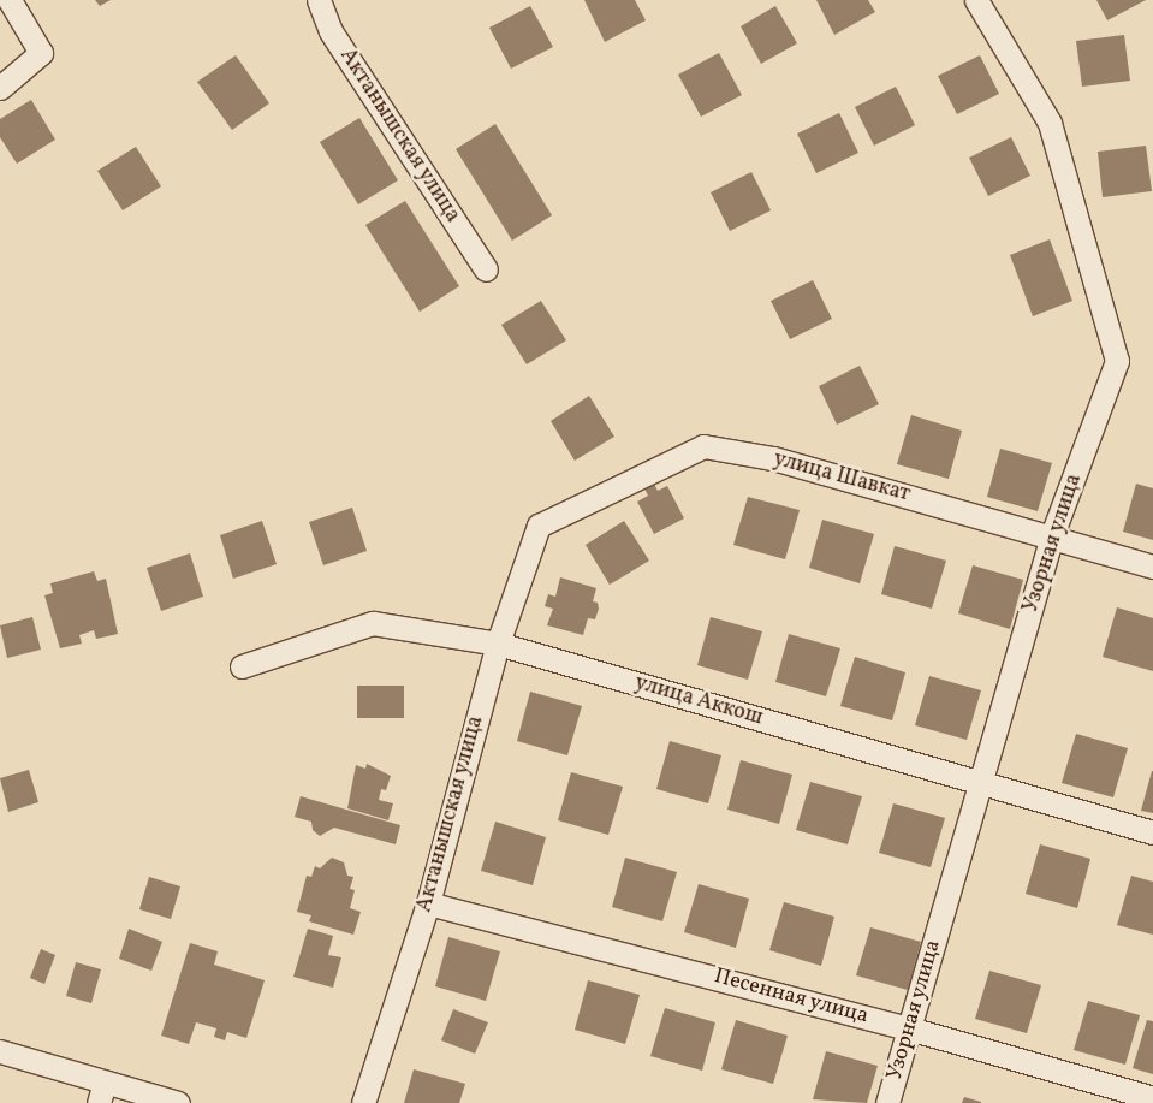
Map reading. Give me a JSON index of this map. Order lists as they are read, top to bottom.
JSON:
{
  "streets": {
    "street": [
      "Актанышская улица",
      "улица Шавкат",
      "Узорная улица",
      "улица Аккош",
      "Песенная улица"
    ]
  },
  "crossings": [
    ["Актанышская улица", "улица Шавкат"],
    ["Актанышская улица", "улица Аккош"],
    ["Актанышская улица", "Песенная улица"],
    ["улица Шавкат", "Узорная улица"],
    ["Узорная улица", "улица Аккош"],
    ["Узорная улица", "Песенная улица"]
  ]
}
